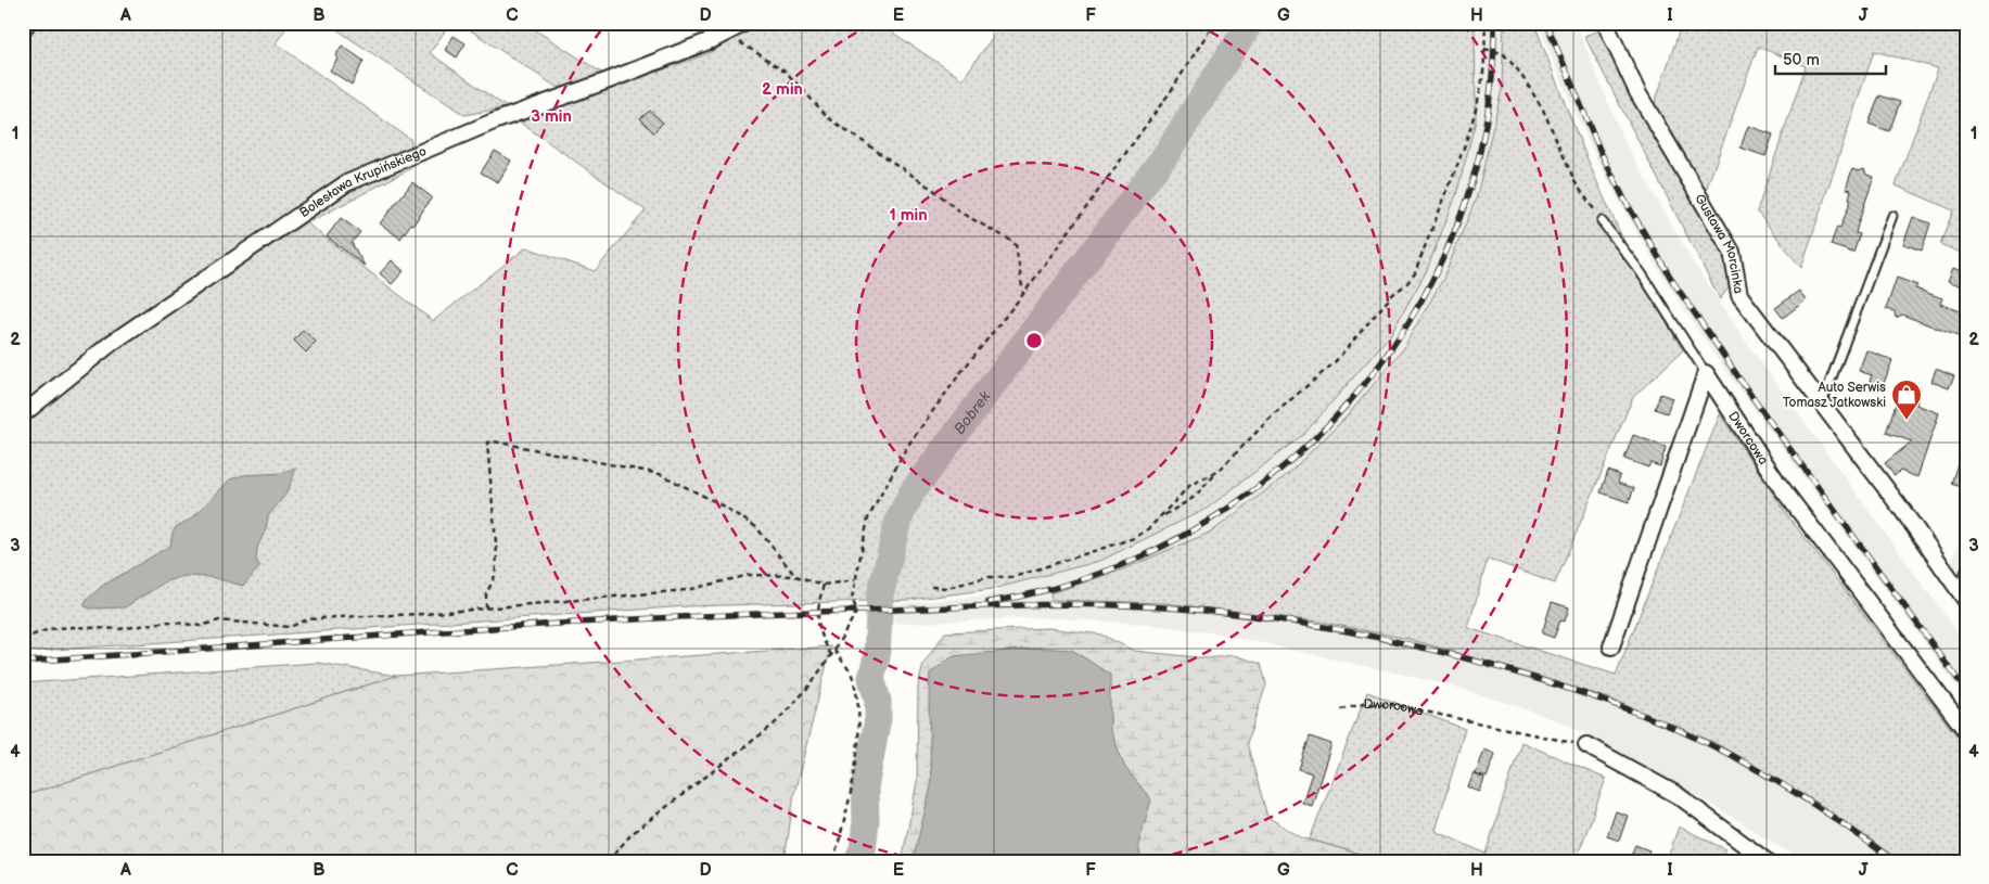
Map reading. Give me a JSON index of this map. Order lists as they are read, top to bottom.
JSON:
{
  "streets": {
    "street": ["Bolesława Krupińskiego", "Gustawa Morcinka", "Dworcowa"]
  },
  "water": ["Bobrek"],
  "places": {
    "shop": ["Auto Serwis Tomasz Jatkowski"]
  },
  "scale_bar": "50 m",
  "grid": {
    "columns": [
      "A",
      "B",
      "C",
      "D",
      "E",
      "F",
      "G",
      "H",
      "I",
      "J"
    ],
    "rows": [
      "1",
      "2",
      "3",
      "4"
    ]
  },
  "rings": ["2 min", "3 min", "1 min"]
}
